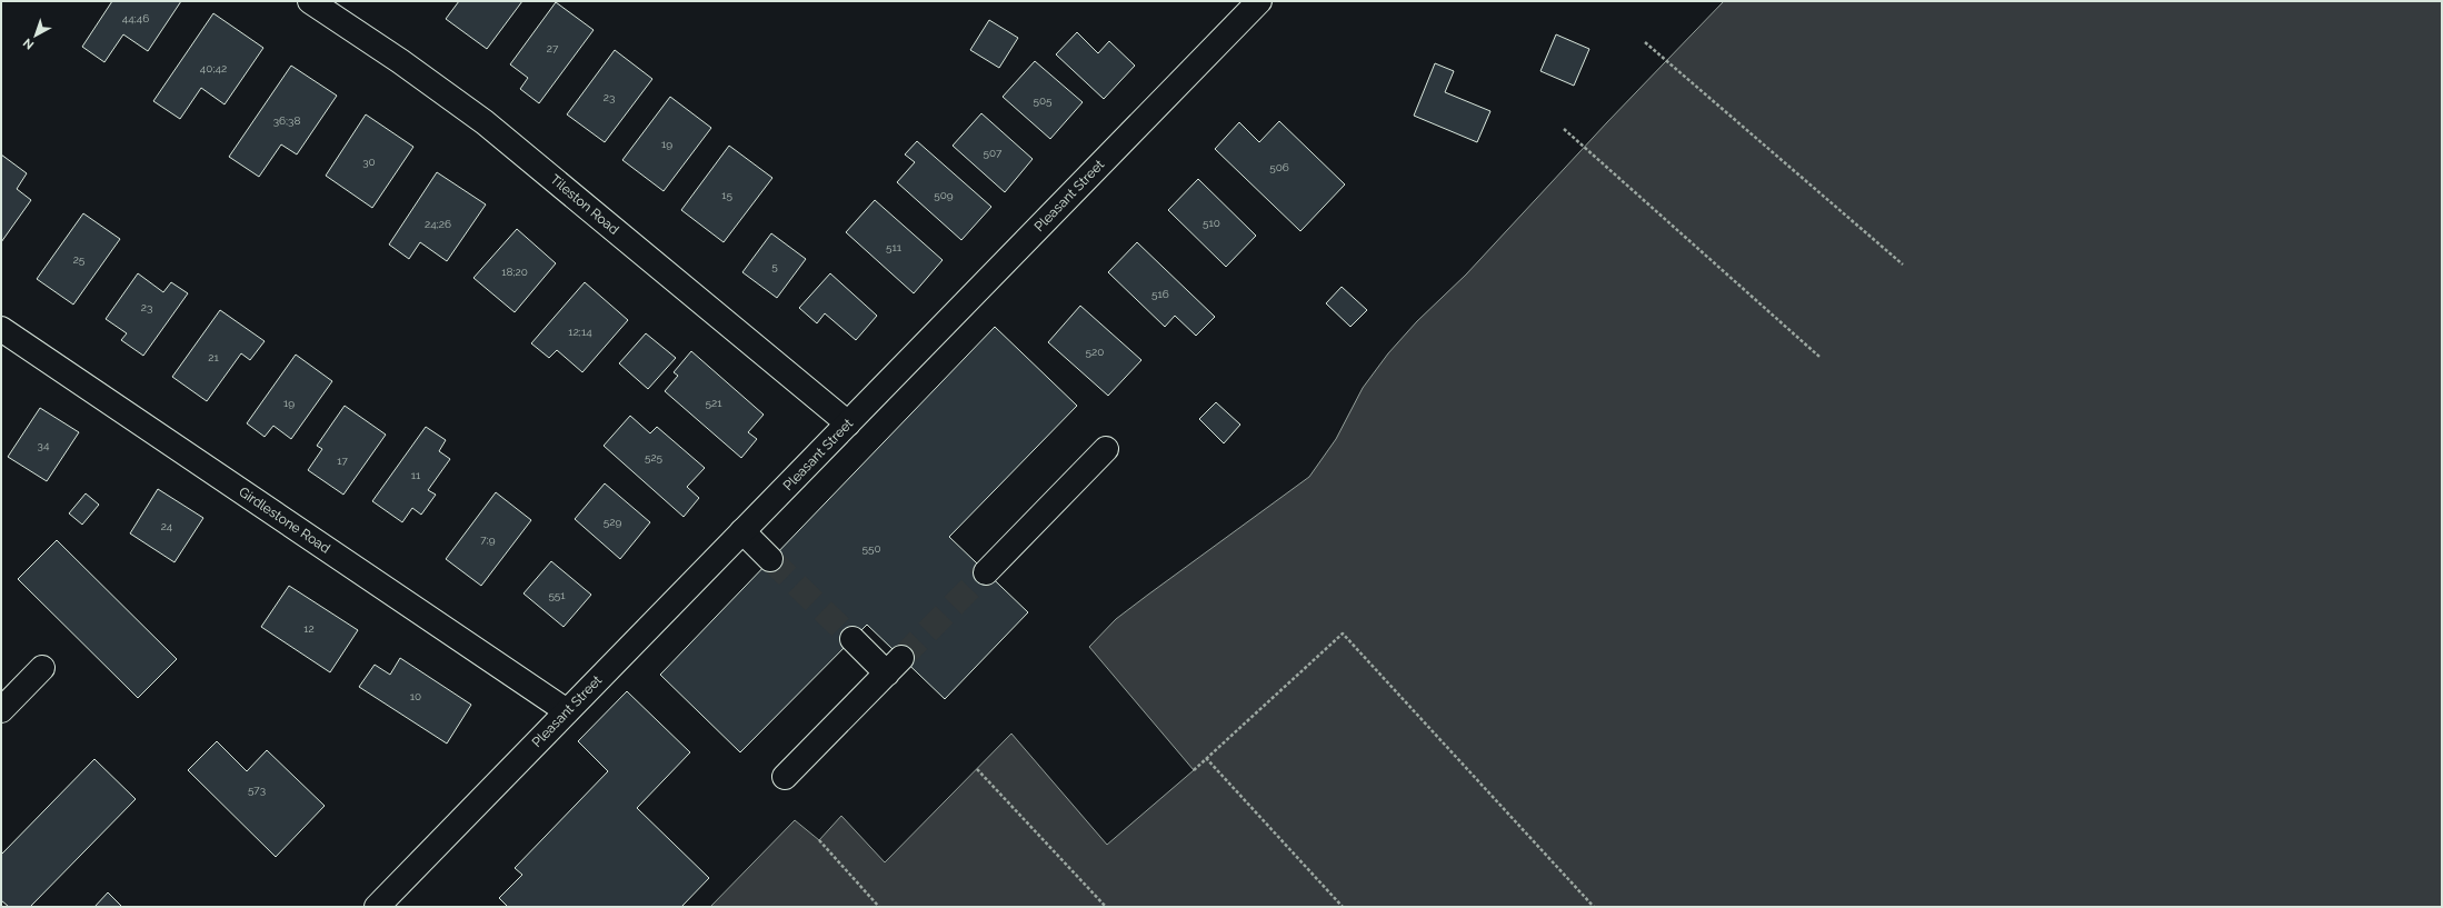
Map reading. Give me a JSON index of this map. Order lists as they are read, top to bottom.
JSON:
{
  "streets": {
    "street": ["Pleasant Street", "Tileston Road", "Girdlestone Road"]
  },
  "crossings": [
    ["Pleasant Street", "Tileston Road"],
    ["Pleasant Street", "Girdlestone Road"]
  ],
  "house_numbers": [
    "44;46",
    "27",
    "40;42",
    "23",
    "505",
    "36;38",
    "19",
    "507",
    "30",
    "506",
    "15",
    "509",
    "510",
    "24;26",
    "511",
    "25",
    "5",
    "18;20",
    "516",
    "23",
    "12;14",
    "520",
    "21",
    "19",
    "521",
    "34",
    "525",
    "17",
    "11",
    "529",
    "24",
    "7;9",
    "550",
    "551",
    "12",
    "10",
    "573"
  ],
  "north": "bottom left"
}
